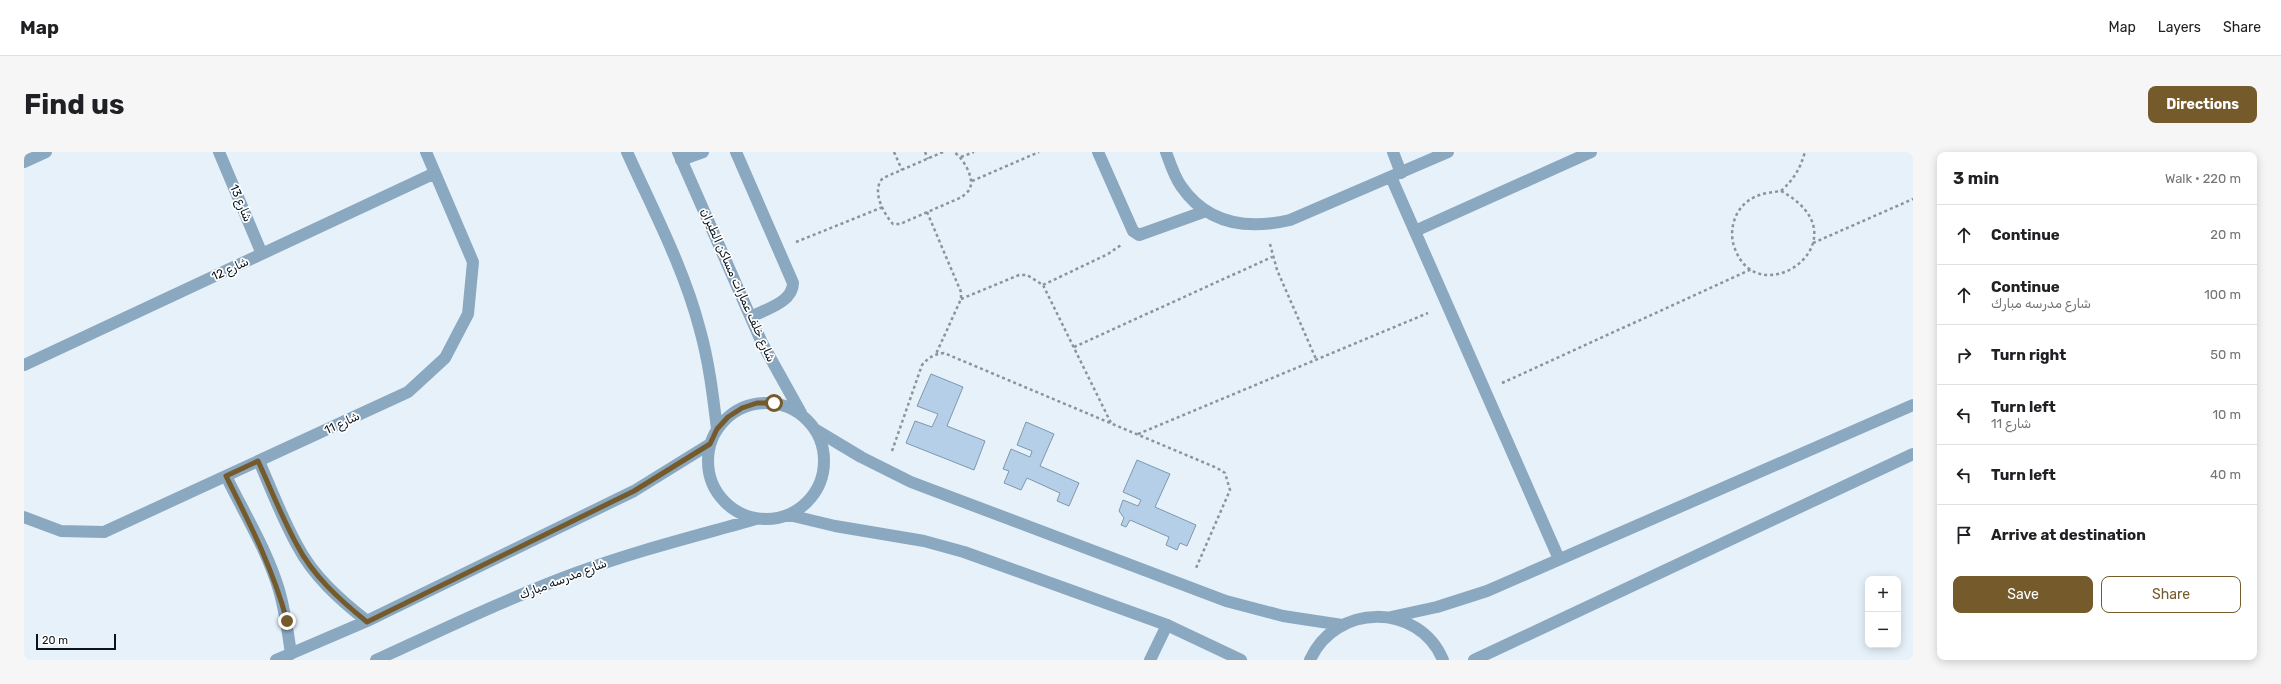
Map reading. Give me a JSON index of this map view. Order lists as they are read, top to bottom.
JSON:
{
  "streets": {
    "street": [
      "شارع 13",
      "شارع 12",
      "شارع خلف عمارات مساكن الطيران",
      "شارع 11",
      "شارع مدرسه مبارك"
    ]
  },
  "crossings": [
    ["شارع 13", "شارع 12"],
    ["شارع 12", "شارع 11"],
    ["شارع خلف عمارات مساكن الطيران", "شارع مدرسه مبارك"]
  ],
  "scale_bar": "20 m",
  "page": {
    "header": "Map",
    "nav": ["Map", "Layers", "Share"],
    "buttons": [
      "Directions",
      ["Save", "Share"]
    ],
    "title": "Find us",
    "heading": ["3 min", "Walk · 220 m"],
    "list": [
      ["Continue", "20 m"],
      ["Continue", "شارع مدرسه مبارك", "100 m"],
      ["Turn right", "50 m"],
      ["Turn left", "شارع 11", "10 m"],
      ["Turn left", "40 m"],
      "Arrive at destination"
    ],
    "map_buttons": ["+", "−"],
    "scale": "20 m"
  }
}
